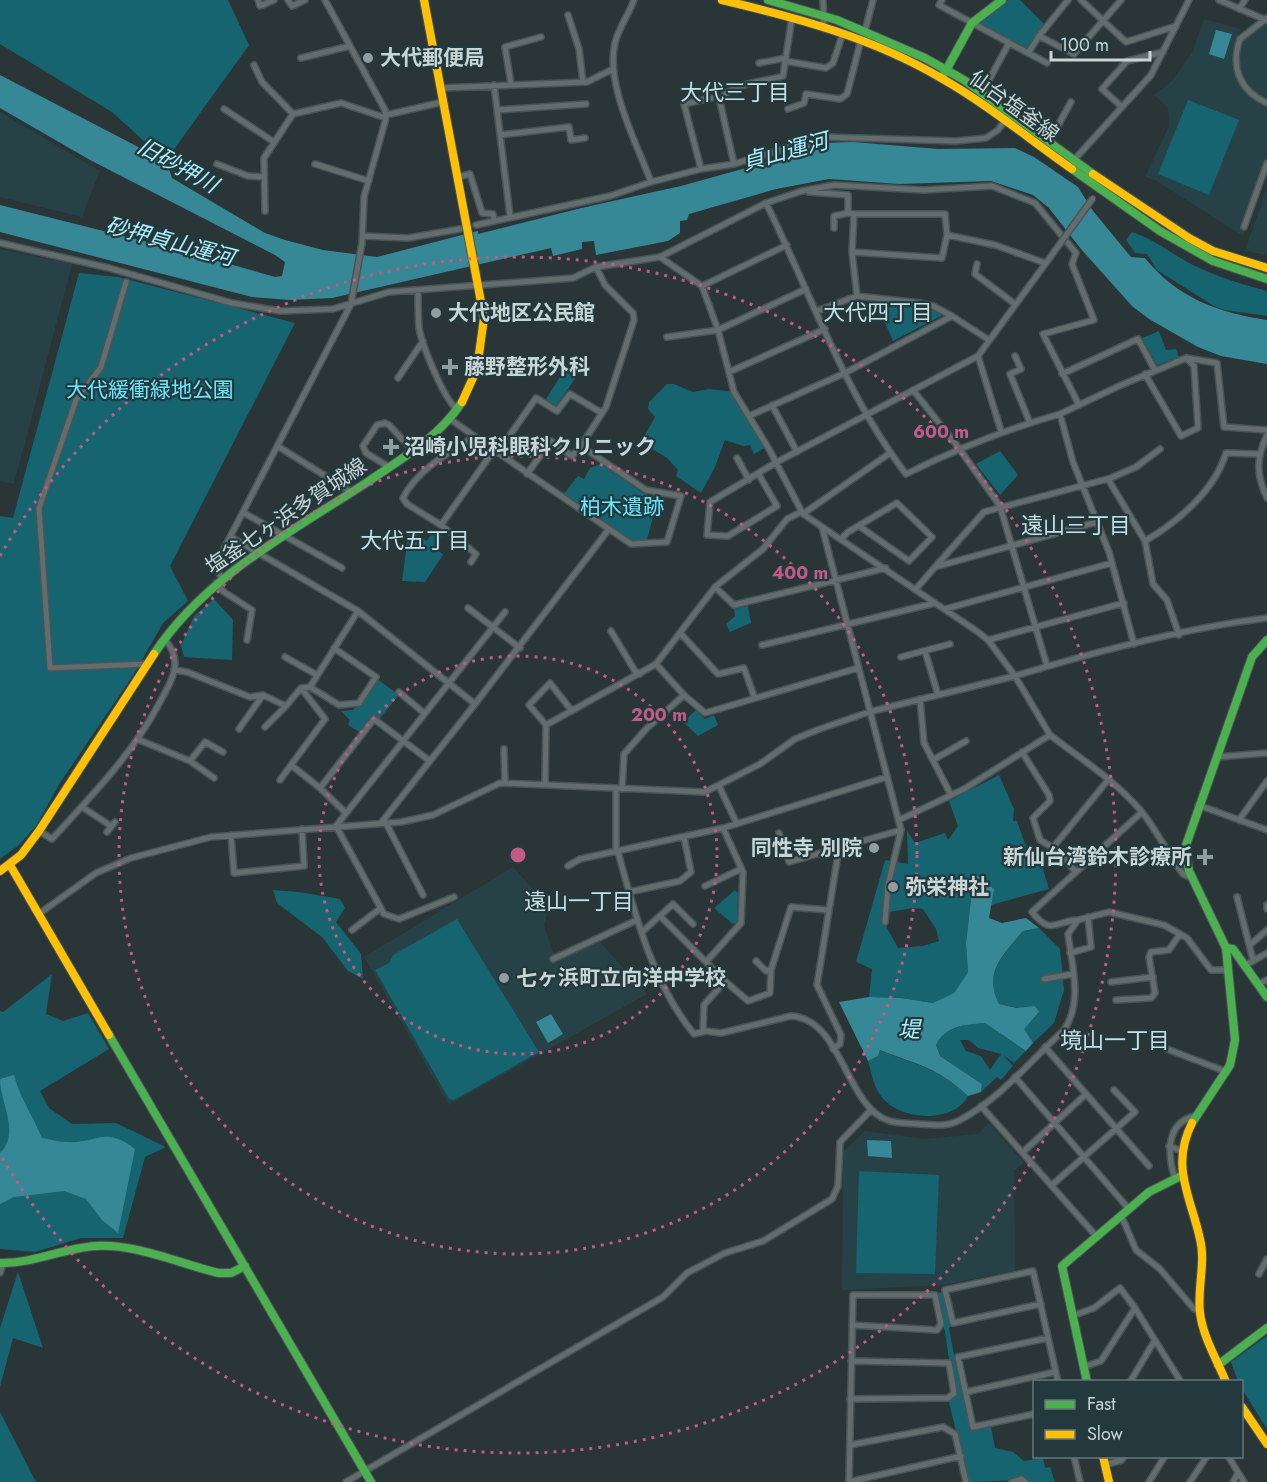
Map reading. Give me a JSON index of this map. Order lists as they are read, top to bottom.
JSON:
{
  "streets": {
    "main road": ["仙台塩釜線", "塩釜七ヶ浜多賀城線"]
  },
  "districts": [
    "大代三丁目",
    "大代四丁目",
    "遠山三丁目",
    "大代五丁目",
    "遠山一丁目",
    "境山一丁目"
  ],
  "water": [
    "貞山運河",
    "旧砂押川",
    "砂押貞山運河",
    "堤"
  ],
  "parks": ["大代緩衝緑地公園", "柏木遺跡"],
  "places": {
    "other": [
      "大代郵便局",
      "大代地区公民館",
      "同性寺 別院",
      "弥栄神社",
      "七ヶ浜町立向洋中学校"
    ],
    "health": ["藤野整形外科", "沼崎小児科眼科クリニック", "新仙台湾鈴木診療所"]
  },
  "legend": ["Fast", "Slow"],
  "scale_bar": "100 m",
  "rings": ["600 m", "400 m", "200 m"]
}
